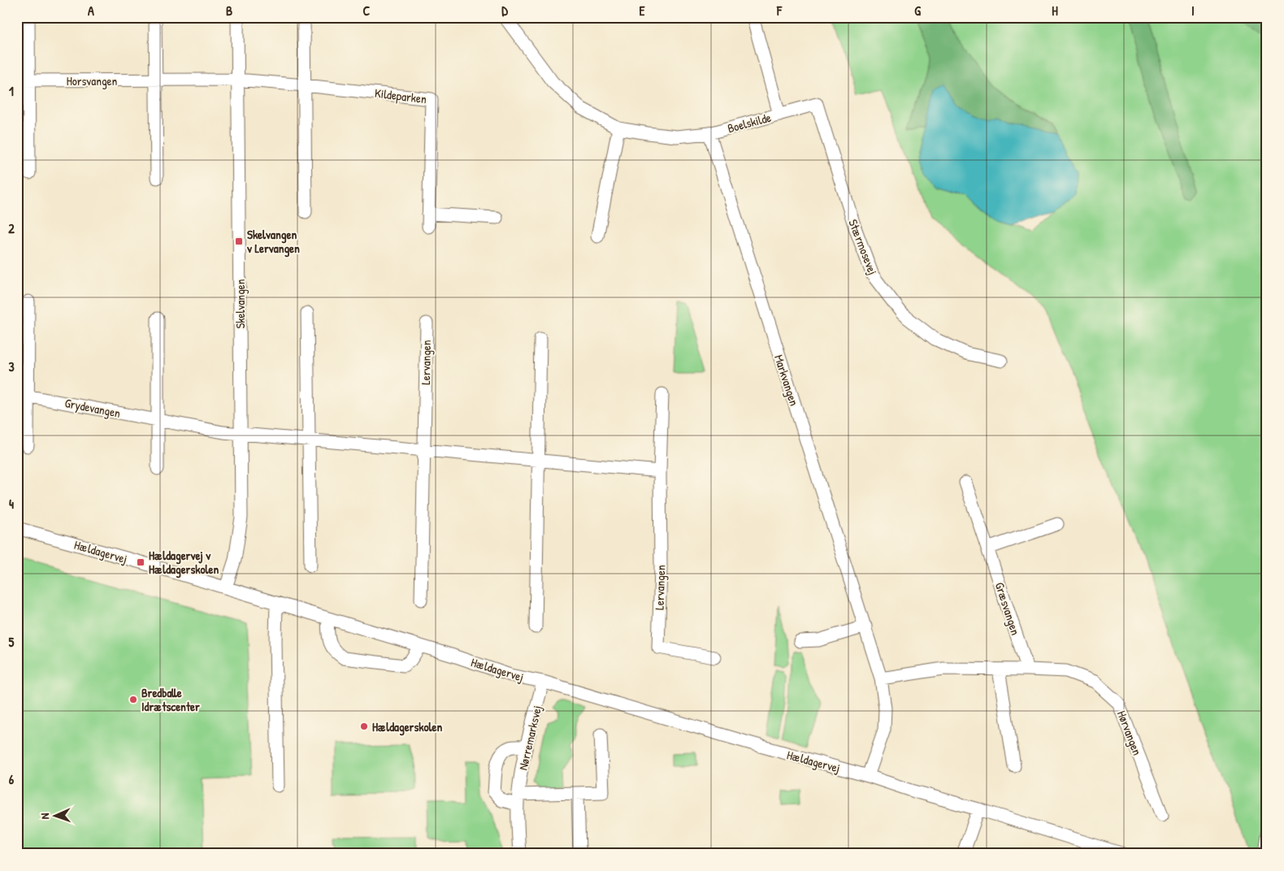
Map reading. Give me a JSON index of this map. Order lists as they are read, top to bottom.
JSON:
{
  "streets": {
    "street": [
      "Horsvangen",
      "Kildeparken",
      "Boelskilde",
      "Stærmosevej",
      "Skelvangen",
      "Lervangen",
      "Markvangen",
      "Grydevangen",
      "Hældagervej",
      "Græsvangen",
      "Hørvangen",
      "Nørremarksvej"
    ]
  },
  "crossings": [
    ["Horsvangen", "Kildeparken"],
    ["Horsvangen", "Skelvangen"],
    ["Kildeparken", "Skelvangen"],
    ["Boelskilde", "Stærmosevej"],
    ["Boelskilde", "Markvangen"],
    ["Skelvangen", "Grydevangen"],
    ["Skelvangen", "Hældagervej"],
    ["Markvangen", "Hældagervej"],
    ["Markvangen", "Hørvangen"],
    ["Hældagervej", "Nørremarksvej"],
    ["Græsvangen", "Hørvangen"]
  ],
  "places": {
    "transit": ["Skelvangen v Lervangen", "Hældagervej v Hældagerskolen"],
    "other": ["Bredballe Idrætscenter", "Hældagerskolen"]
  },
  "north": "left",
  "grid": {
    "columns": [
      "A",
      "B",
      "C",
      "D",
      "E",
      "F",
      "G",
      "H",
      "I"
    ],
    "rows": [
      "1",
      "2",
      "3",
      "4",
      "5",
      "6"
    ]
  }
}
